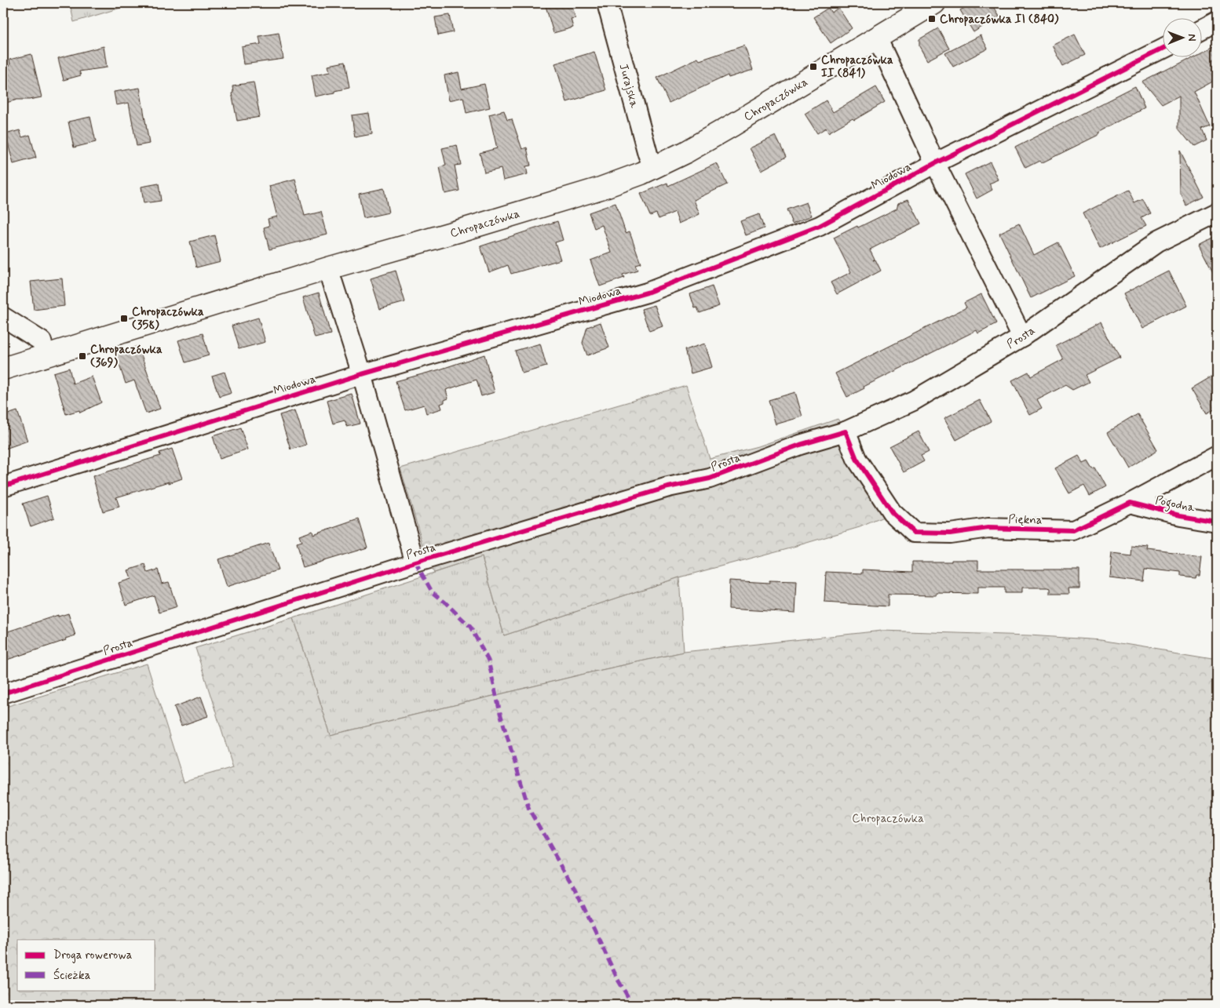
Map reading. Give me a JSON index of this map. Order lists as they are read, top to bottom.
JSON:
{
  "streets": {
    "street": [
      "Jurajska",
      "Chropaczówka",
      "Miodowa",
      "Prosta",
      "Pogodna",
      "Piękna"
    ]
  },
  "crossings": [
    ["Jurajska", "Chropaczówka"],
    ["Prosta", "Piękna"],
    ["Pogodna", "Piękna"]
  ],
  "parks": ["Chropaczówka"],
  "places": {
    "transit": [
      "Chropaczówka II (840)",
      "Chropaczówka II (841)",
      "Chropaczówka (358)",
      "Chropaczówka (369)"
    ]
  },
  "legend": ["Droga rowerowa", "Ścieżka"],
  "north": "right"
}
